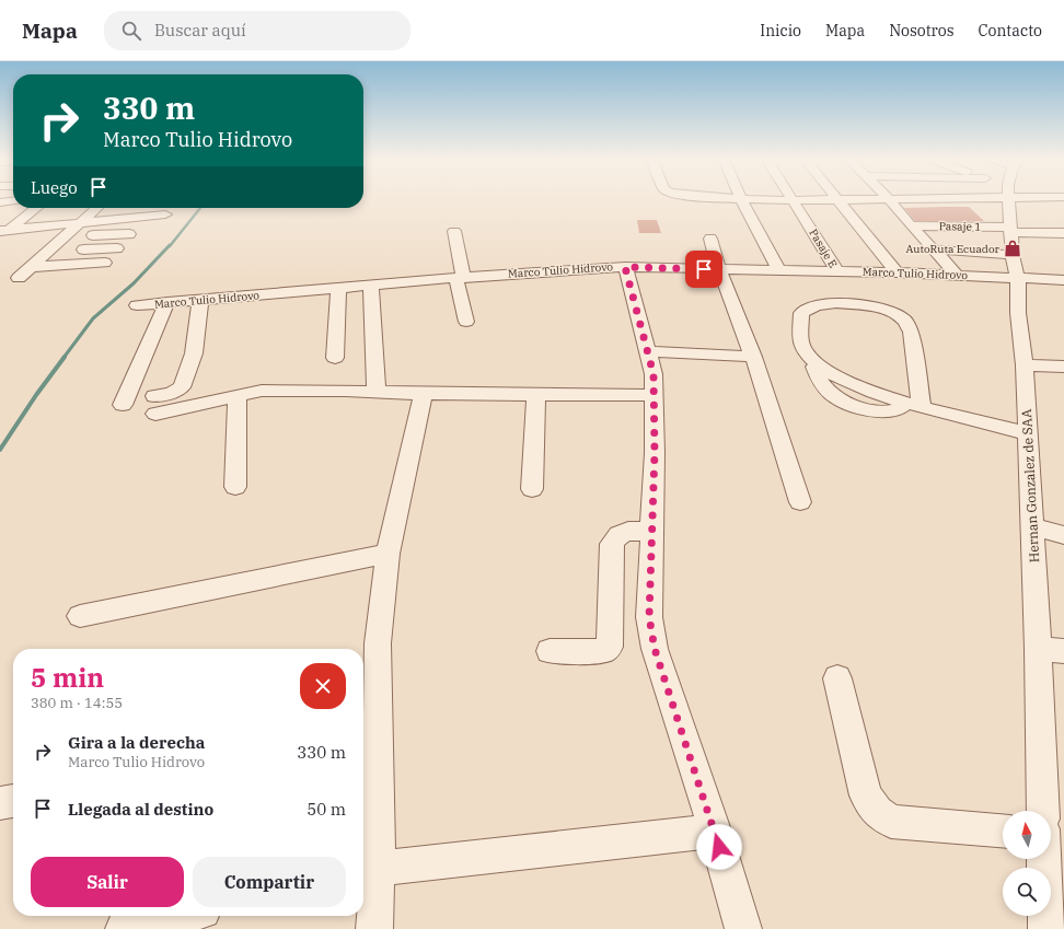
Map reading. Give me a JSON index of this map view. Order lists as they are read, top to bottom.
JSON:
{
  "streets": {
    "street": [
      "Pasaje 1",
      "Pasaje E",
      "Marco Tulio Hidrovo",
      "Hernan Gonzalez de SAA"
    ]
  },
  "crossings": [
    ["Pasaje 1", "Hernan Gonzalez de SAA"],
    ["Pasaje E", "Marco Tulio Hidrovo"],
    ["Marco Tulio Hidrovo", "Hernan Gonzalez de SAA"]
  ],
  "places": {
    "shop": ["AutoRuta Ecuador"]
  },
  "north": "top",
  "page": {
    "header": "Mapa",
    "search": "Buscar aquí",
    "nav": [
      "Inicio",
      "Mapa",
      "Nosotros",
      "Contacto"
    ],
    "turn": ["330 m", "Marco Tulio Hidrovo"],
    "then": "Luego",
    "heading": ["5 min", "380 m · 14:55"],
    "list": [
      {
        "name": "Gira a la derecha",
        "note": "Marco Tulio Hidrovo",
        "value": "330 m"
      },
      {
        "name": "Llegada al destino",
        "value": "50 m"
      }
    ],
    "buttons": ["Salir", "Compartir"]
  }
}
